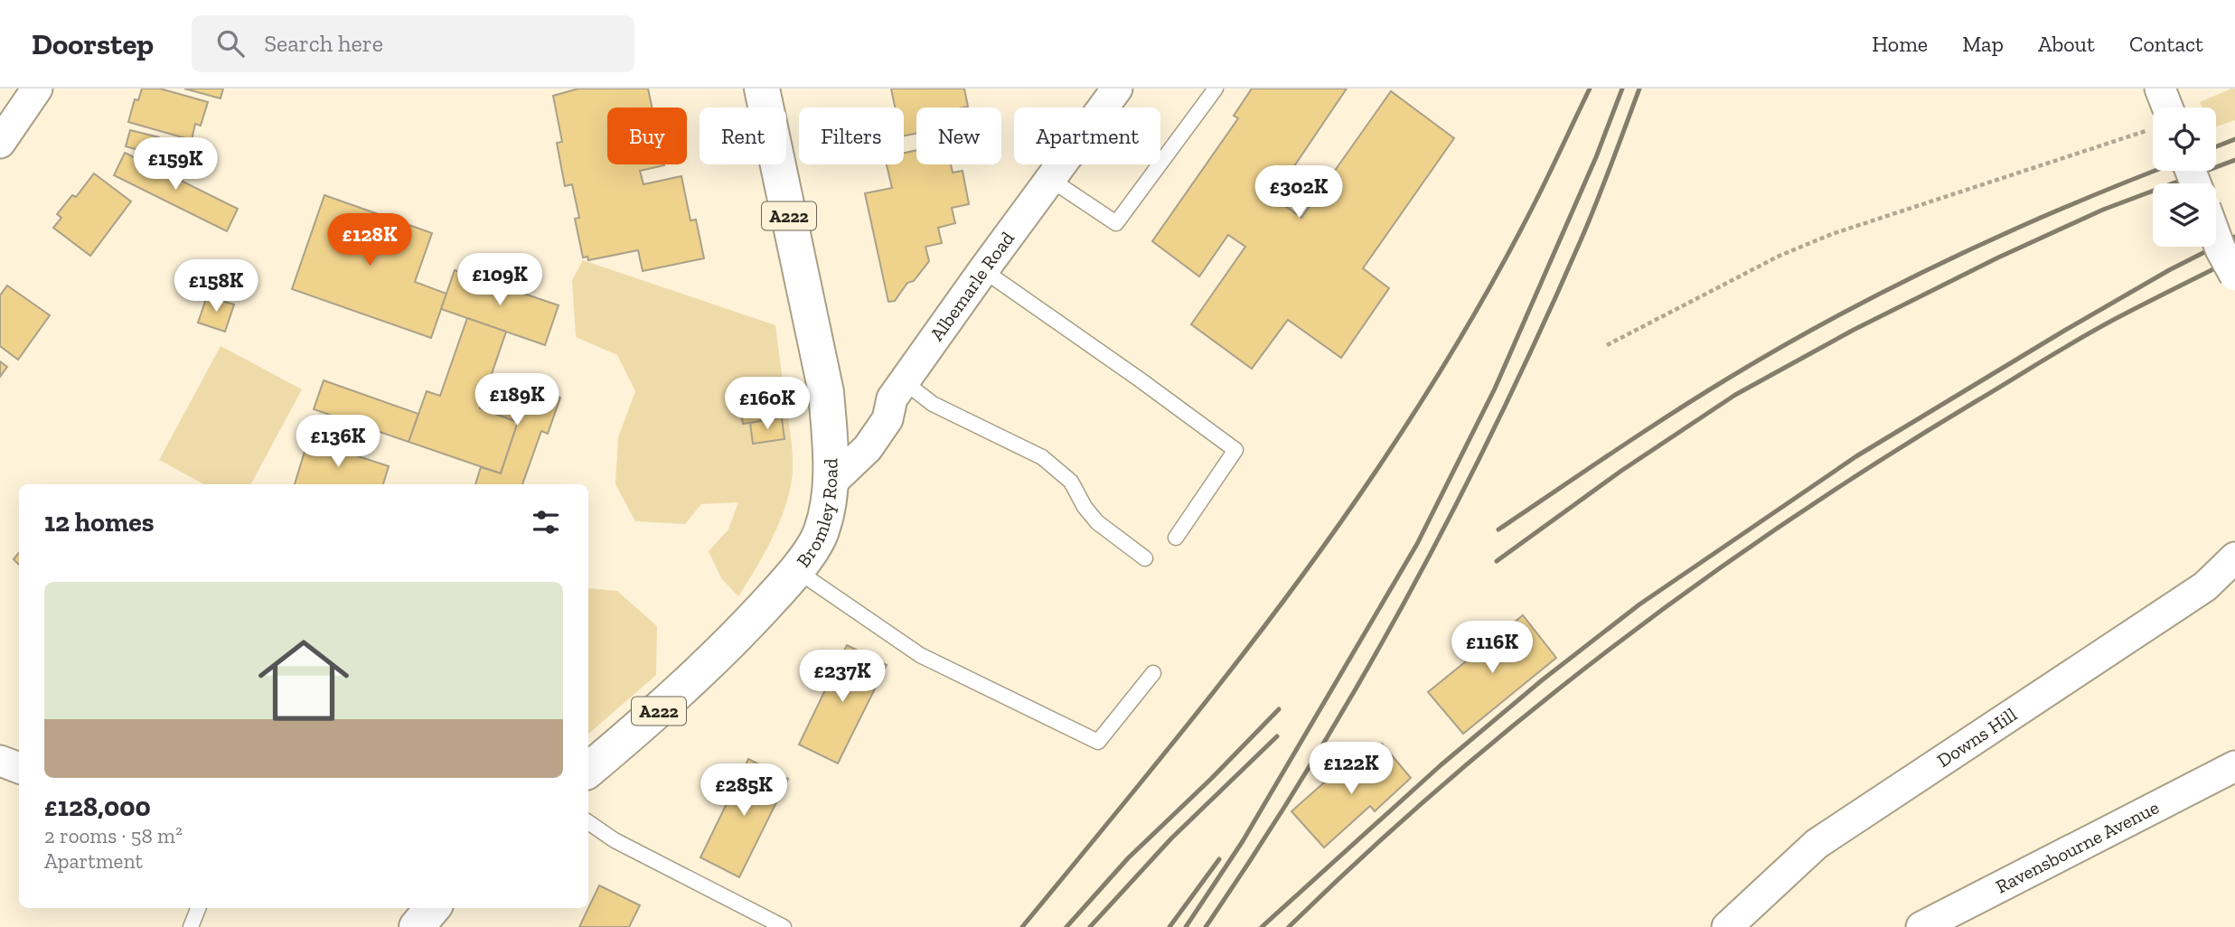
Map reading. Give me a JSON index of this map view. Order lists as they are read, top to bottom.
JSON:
{
  "streets": {
    "main road": ["A222", "Bromley Road"],
    "street": ["Albemarle Road", "Downs Hill", "Ravensbourne Avenue"]
  },
  "crossings": [
    ["Albemarle Road", "Bromley Road"]
  ],
  "page": {
    "header": "Doorstep",
    "search": "Search here",
    "nav": [
      "Home",
      "Map",
      "About",
      "Contact"
    ],
    "chip": [
      "Buy",
      "Rent",
      "Filters",
      "New",
      "Apartment"
    ],
    "price": [
      "£159K",
      "£302K",
      "£128K",
      "£109K",
      "£158K",
      "£189K",
      "£160K",
      "£136K",
      "£116K",
      "£237K",
      "£122K",
      "£285K"
    ],
    "heading": "12 homes",
    "list": [
      {
        "name": "£128,000",
        "note": "2 rooms · 58 m² · Apartment"
      }
    ]
  }
}
